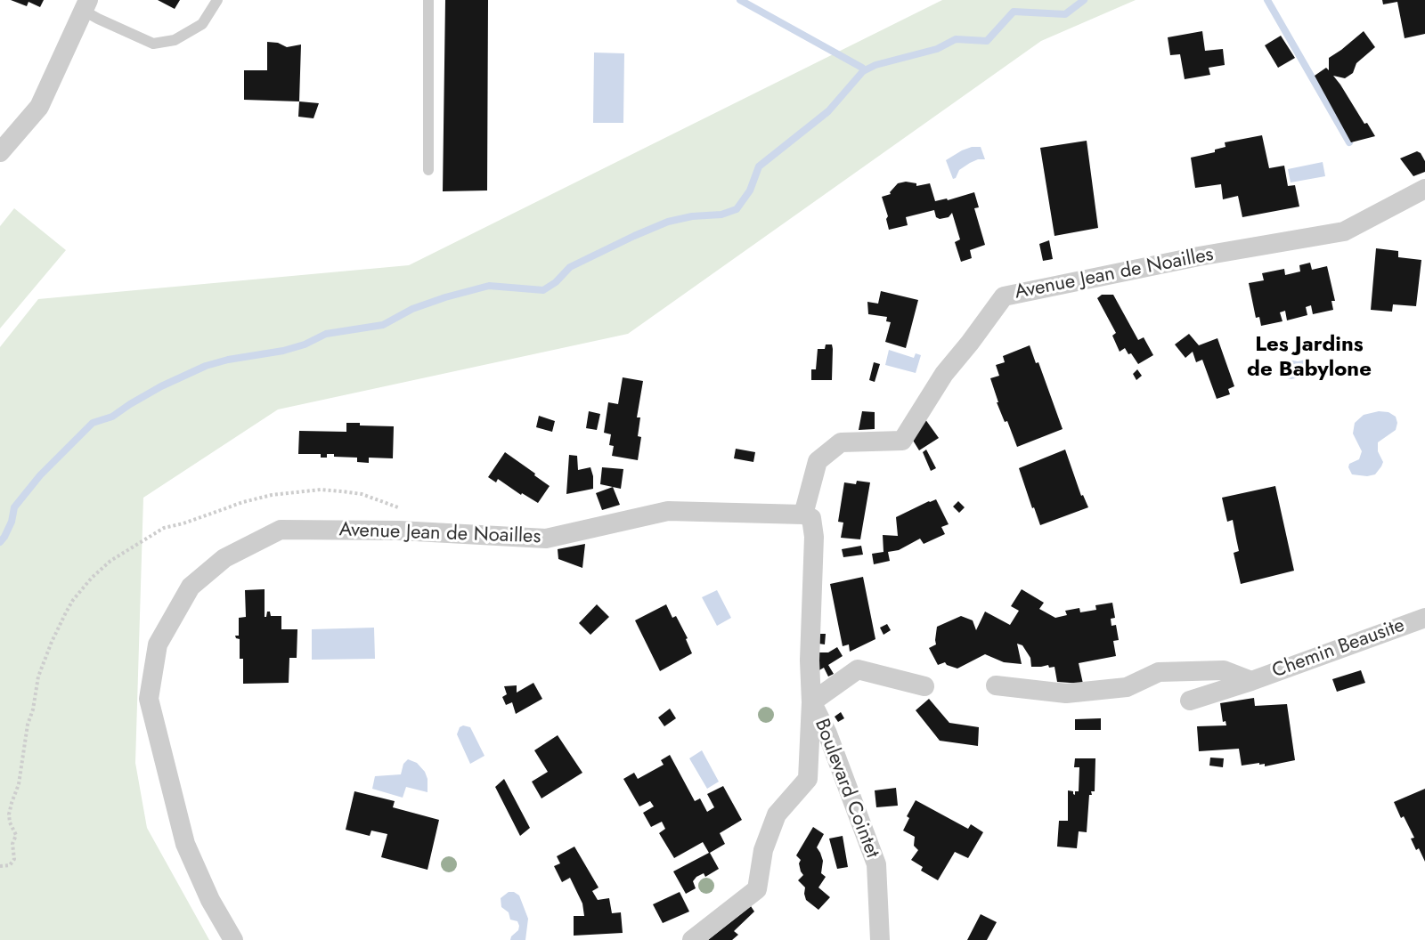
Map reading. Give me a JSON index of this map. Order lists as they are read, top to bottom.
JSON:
{
  "streets": {
    "street": ["Avenue Jean de Noailles", "Chemin Beausite", "Boulevard Cointet"]
  },
  "districts": ["Les Jardins de Babylone"]
}
